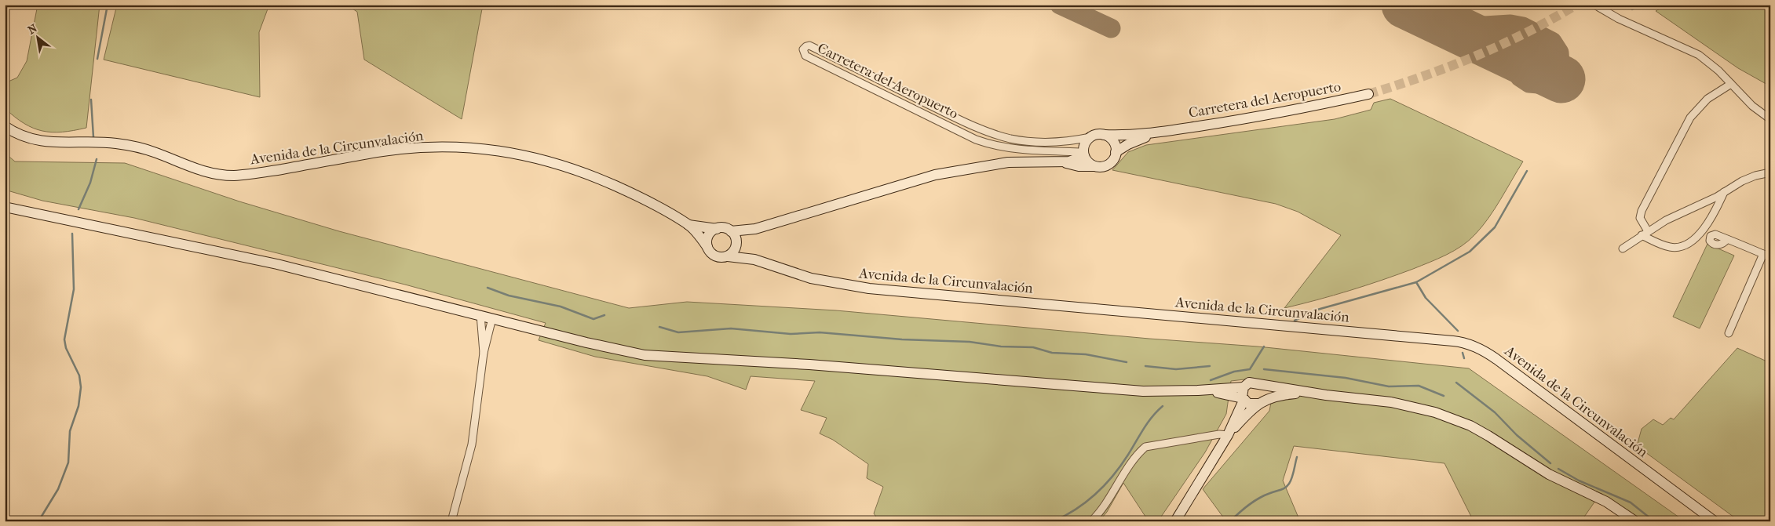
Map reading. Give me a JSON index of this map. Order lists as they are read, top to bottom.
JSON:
{
  "streets": {
    "main road": ["Carretera del Aeropuerto", "Avenida de la Circunvalación"]
  },
  "north": "top left"
}
